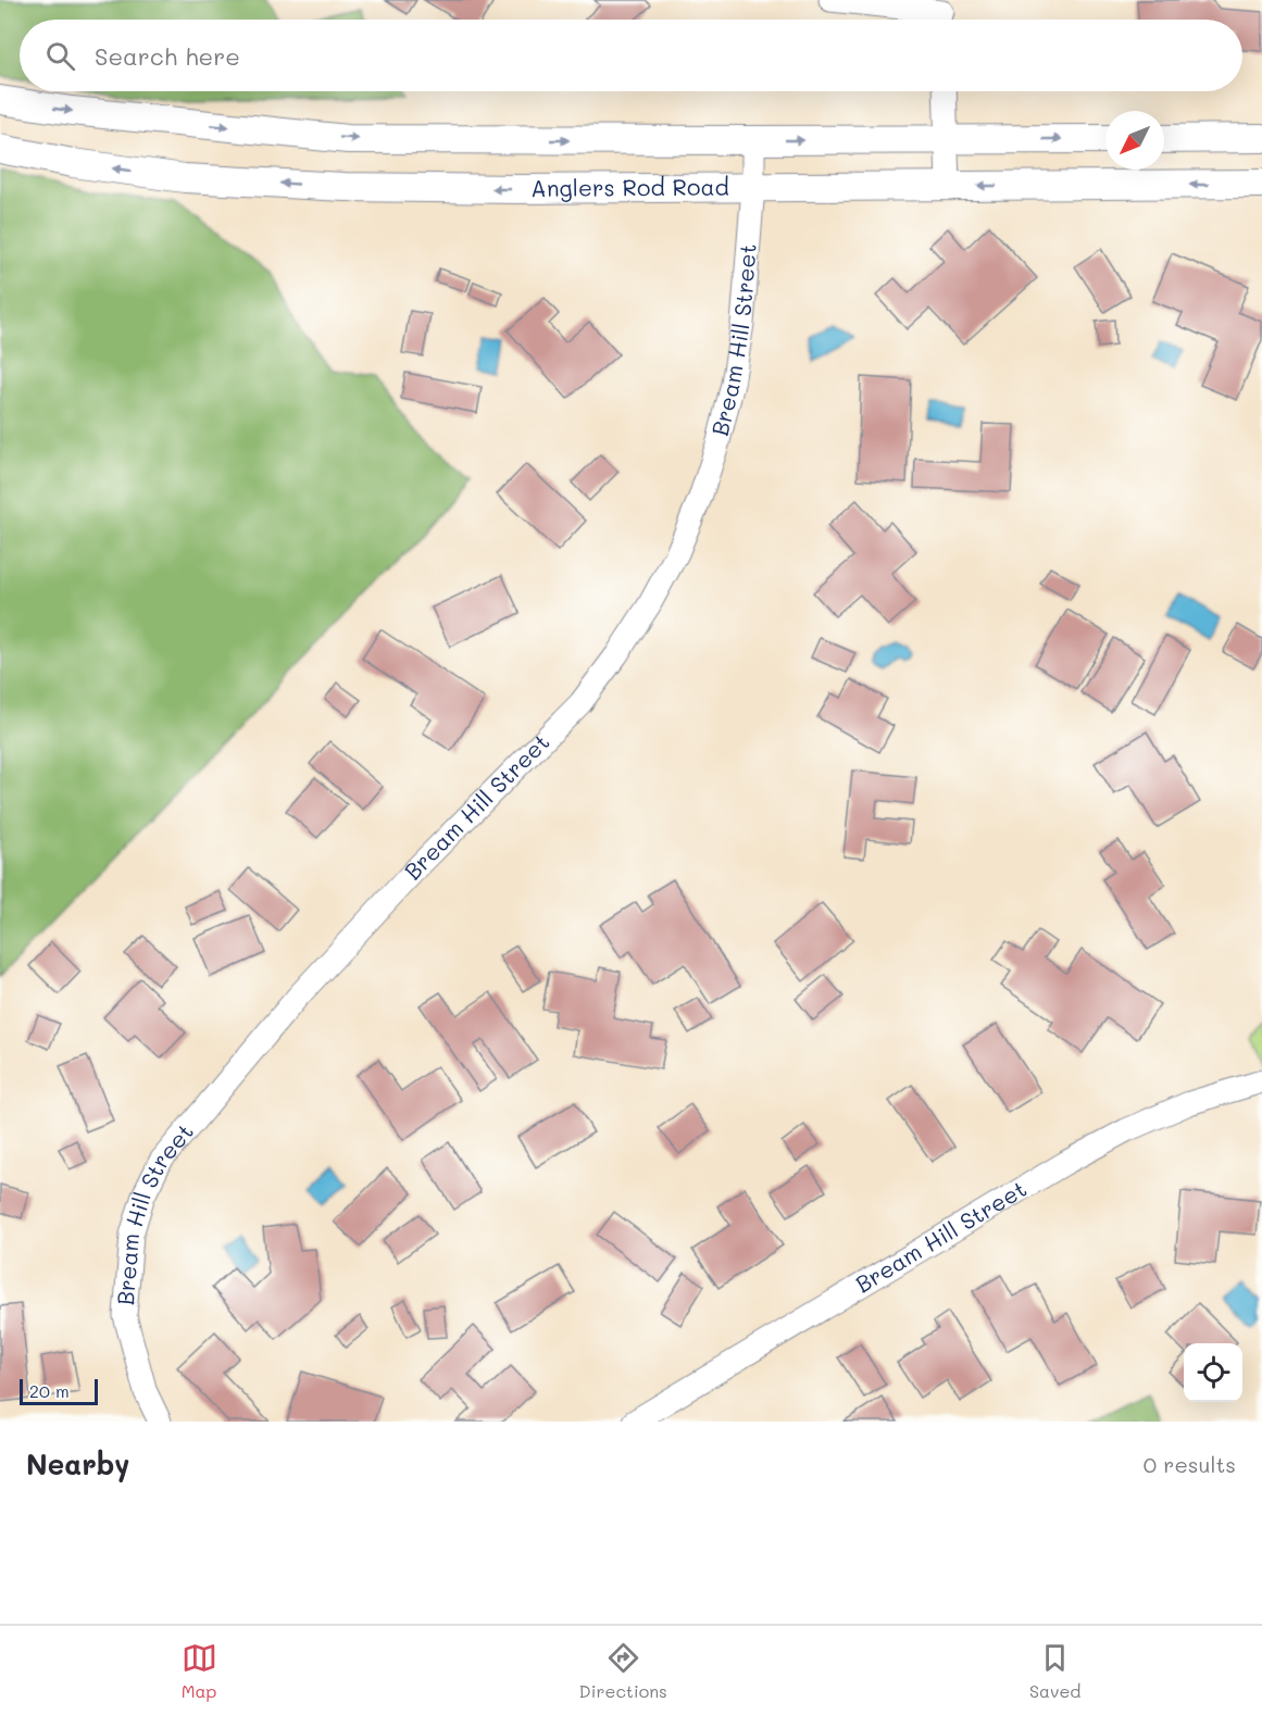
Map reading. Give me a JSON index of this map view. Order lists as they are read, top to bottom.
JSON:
{
  "streets": {
    "street": ["Anglers Rod Road", "Bream Hill Street"]
  },
  "crossings": [
    ["Anglers Rod Road", "Bream Hill Street"]
  ],
  "scale_bar": "20 m",
  "north": "bottom left",
  "page": {
    "search": "Search here",
    "scale": "20 m",
    "heading": ["Nearby", "0 results"],
    "nav": ["Map", "Directions", "Saved"]
  }
}
